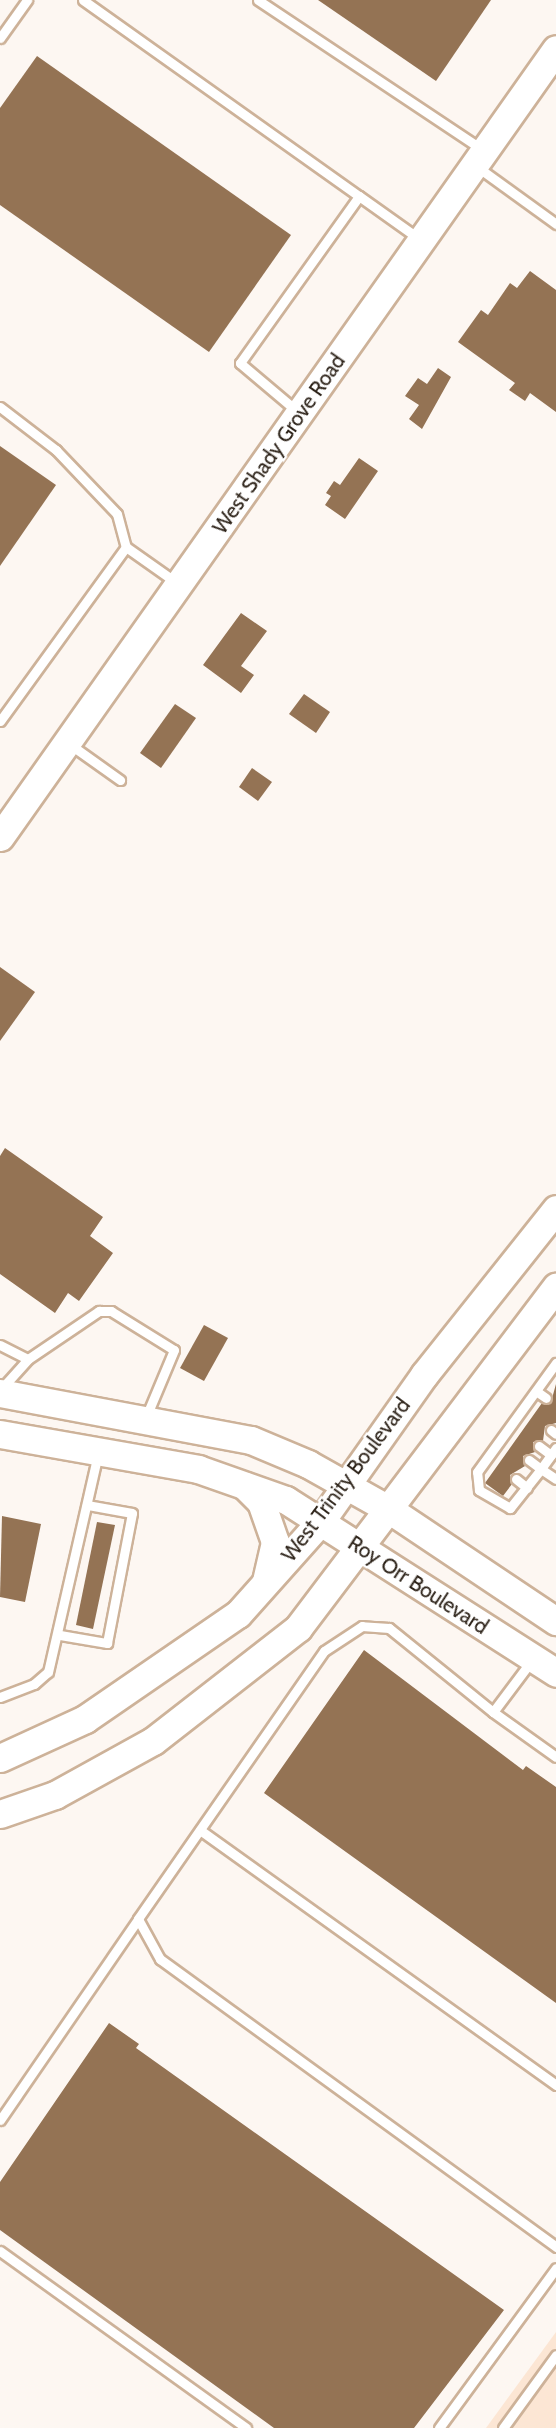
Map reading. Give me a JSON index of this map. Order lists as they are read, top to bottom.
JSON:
{
  "streets": {
    "main road": ["West Shady Grove Road", "West Trinity Boulevard", "Roy Orr Boulevard"]
  },
  "crossings": [
    ["West Trinity Boulevard", "Roy Orr Boulevard"]
  ]
}
